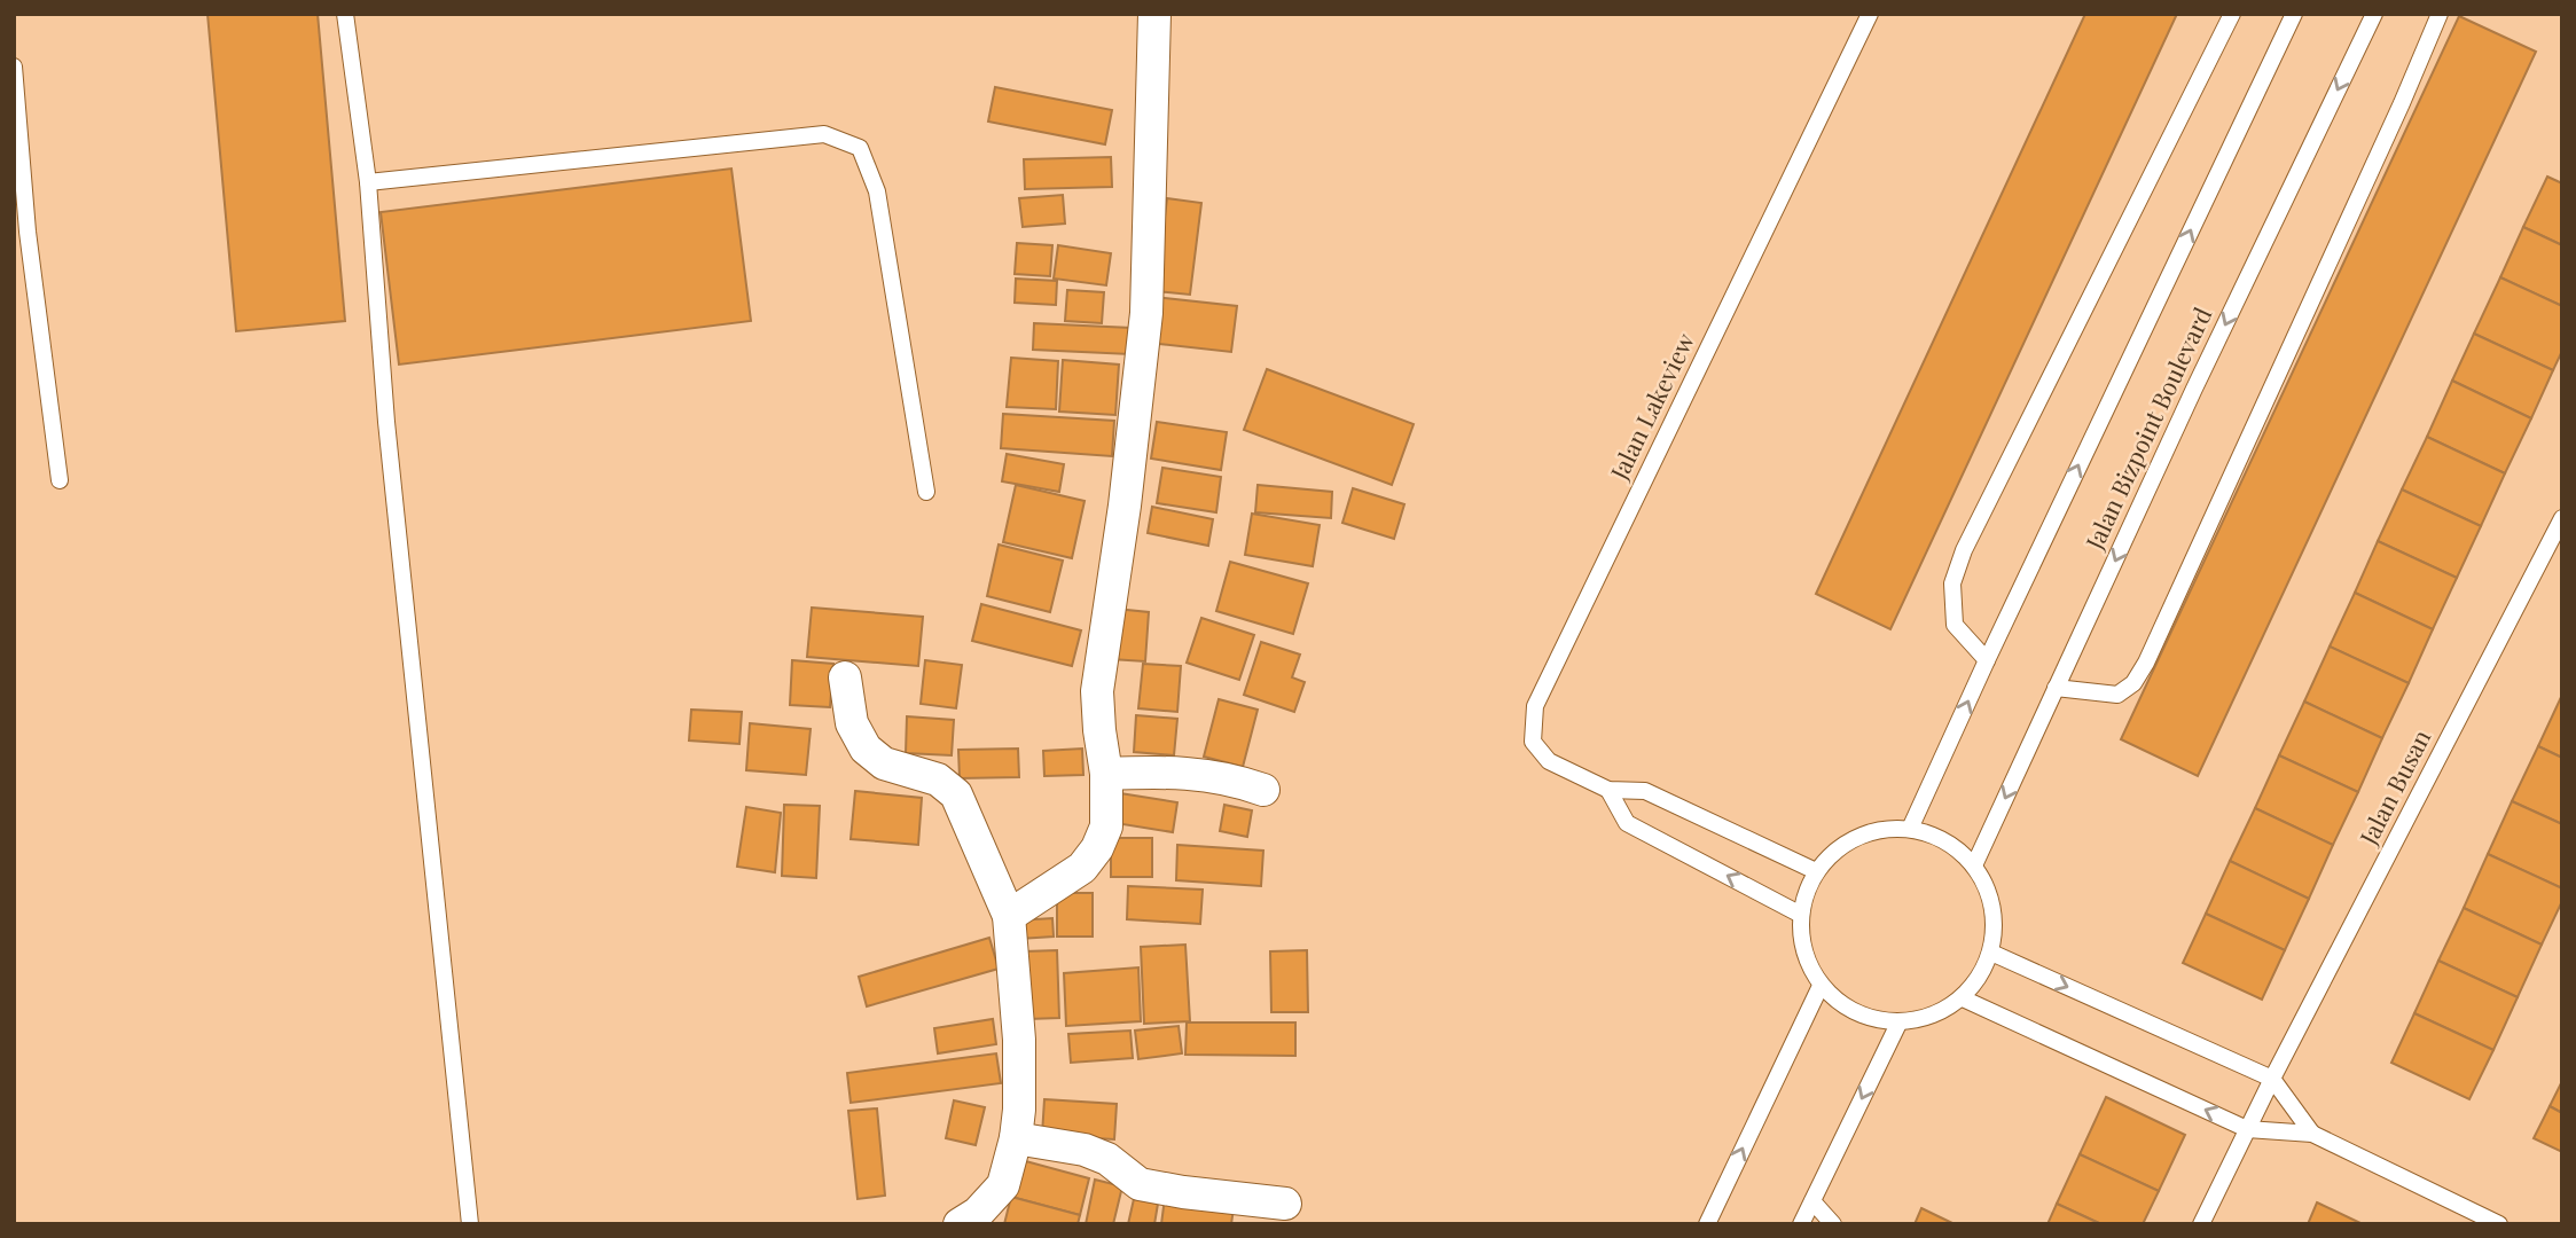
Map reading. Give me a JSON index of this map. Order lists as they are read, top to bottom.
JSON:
{
  "streets": {
    "lane": ["Jalan Lakeview", "Jalan Bizpoint Boulevard", "Jalan Busan"]
  }
}
